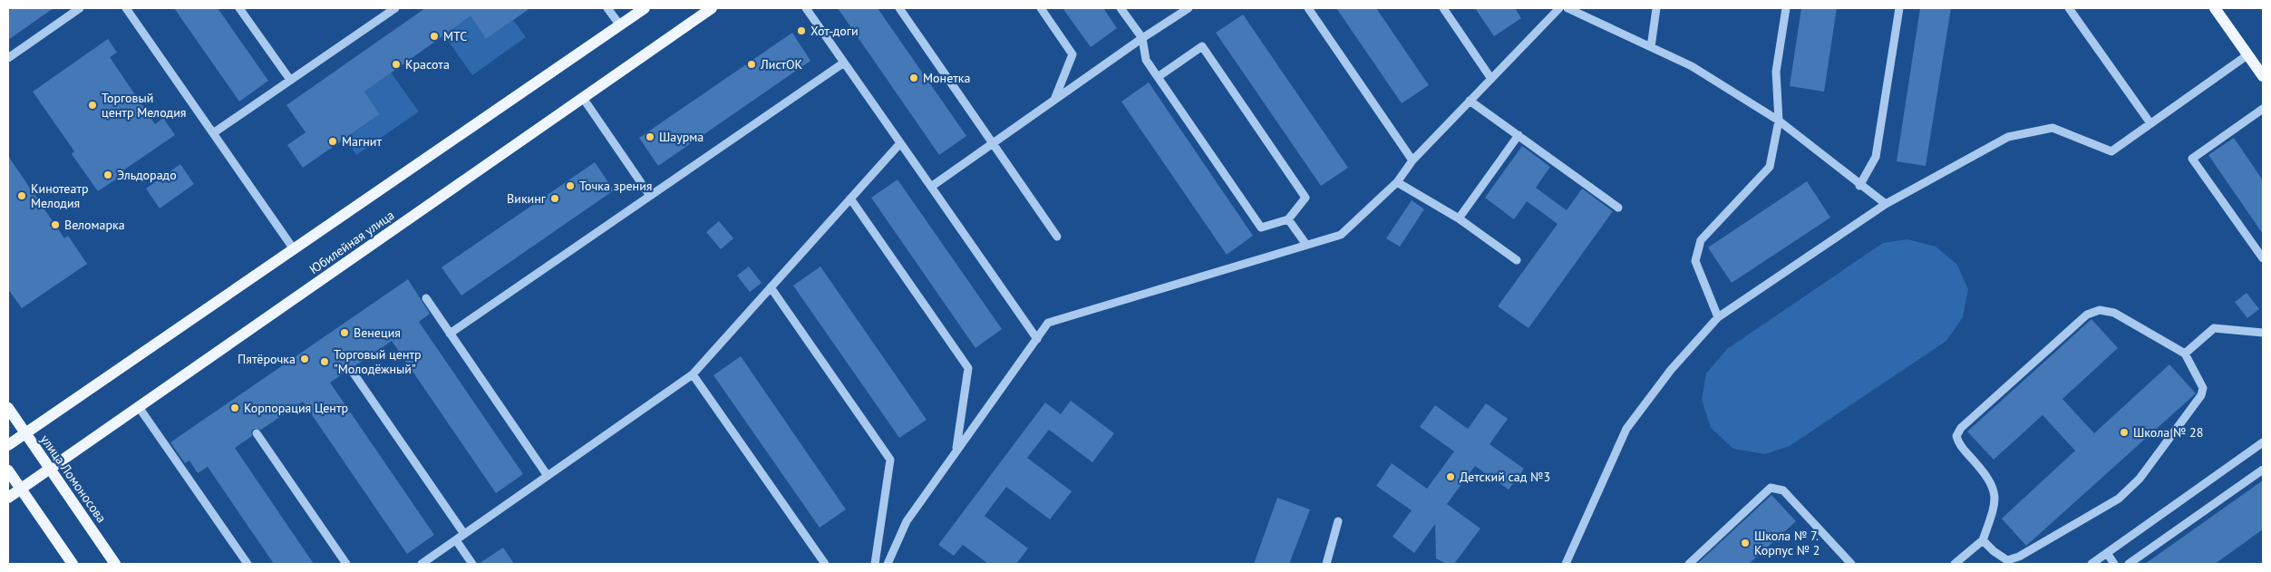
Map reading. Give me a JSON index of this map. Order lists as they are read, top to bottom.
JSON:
{
  "streets": {
    "main road": ["Юбилейная улица", "улица Ломоносова"]
  },
  "crossings": [
    ["Юбилейная улица", "улица Ломоносова"]
  ],
  "places": [
    "Хот-доги",
    "МТС",
    "Красота",
    "ЛистОК",
    "Монетка",
    "Торговый центр Мелодия",
    "Шаурма",
    "Магнит",
    "Эльдорадо",
    "Точка зрения",
    "Кинотеатр Мелодия",
    "Викинг",
    "Веломарка",
    "Венеция",
    "Пятёрочка",
    "Торговый центр \"Молодёжный\"",
    "Корпорация Центр",
    "Школа № 28",
    "Детский сад №3",
    "Школа № 7. Корпус № 2"
  ]
}
